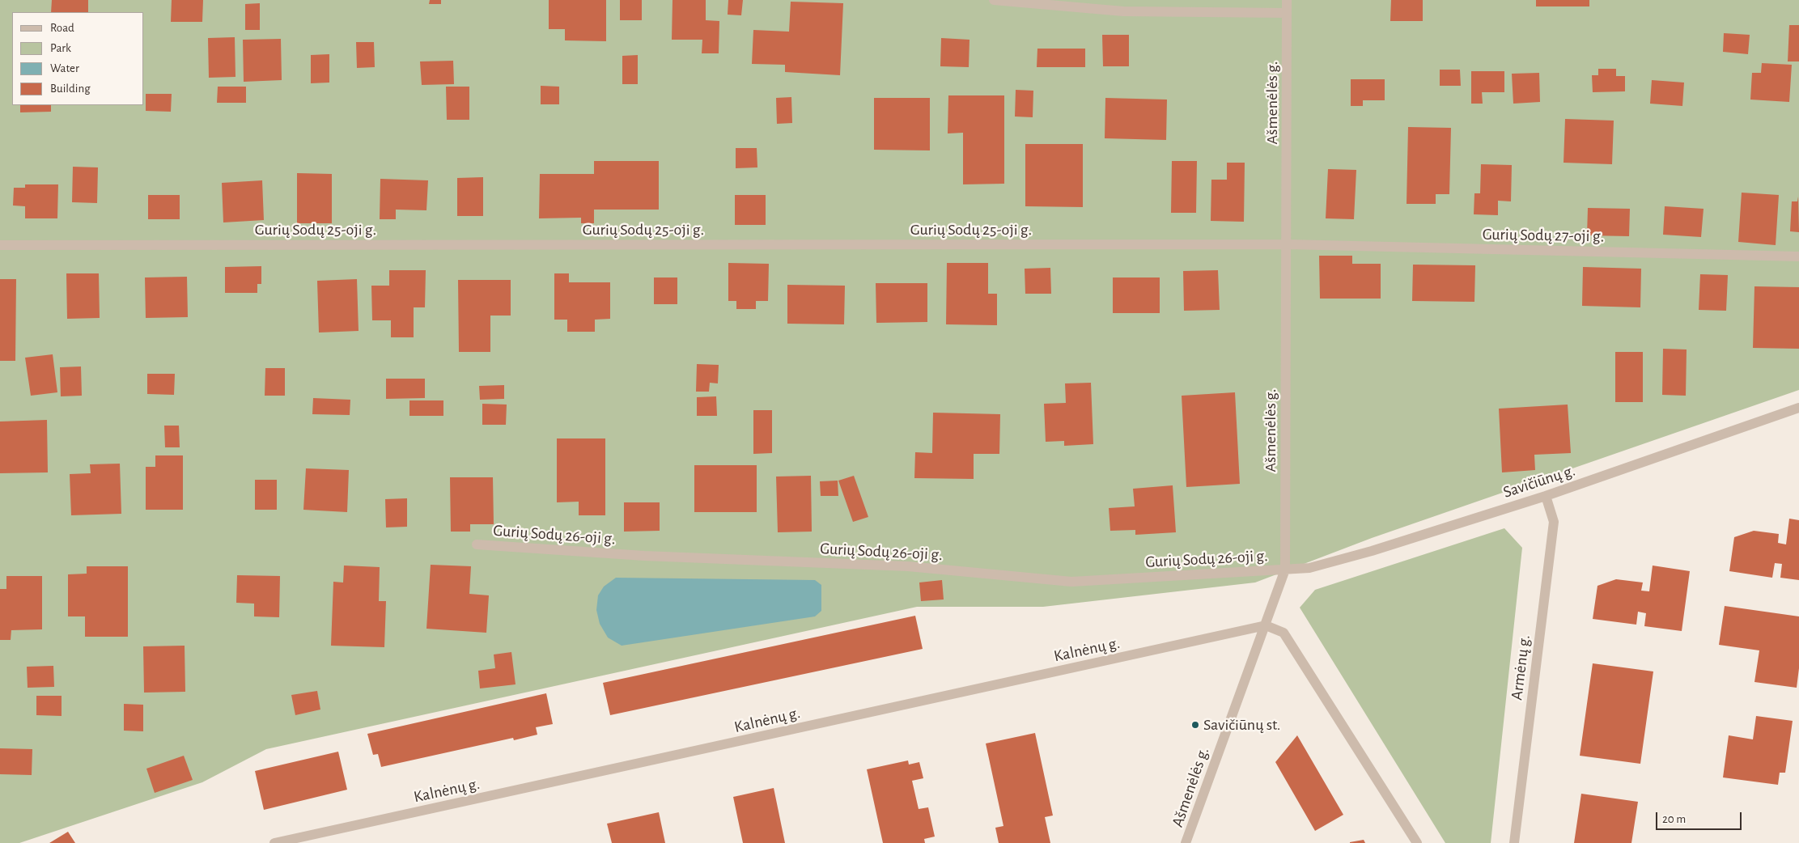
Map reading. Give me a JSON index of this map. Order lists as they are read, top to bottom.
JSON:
{
  "streets": {
    "street": [
      "Ašmenėlės g.",
      "Gurių Sodų 25-oji g.",
      "Gurių Sodų 27-oji g.",
      "Savičiūnų g.",
      "Gurių Sodų 26-oji g.",
      "Kalnėnų g.",
      "Armėnų g."
    ]
  },
  "crossings": [
    ["Ašmenėlės g.", "Gurių Sodų 25-oji g."],
    ["Ašmenėlės g.", "Gurių Sodų 27-oji g."],
    ["Ašmenėlės g.", "Savičiūnų g."],
    ["Ašmenėlės g.", "Gurių Sodų 26-oji g."],
    ["Ašmenėlės g.", "Kalnėnų g."],
    ["Gurių Sodų 25-oji g.", "Gurių Sodų 27-oji g."],
    ["Savičiūnų g.", "Gurių Sodų 26-oji g."],
    ["Savičiūnų g.", "Armėnų g."]
  ],
  "places": ["Savičiūnų st."],
  "legend": [
    "Road",
    "Park",
    "Water",
    "Building"
  ],
  "scale_bar": "20 m"
}
